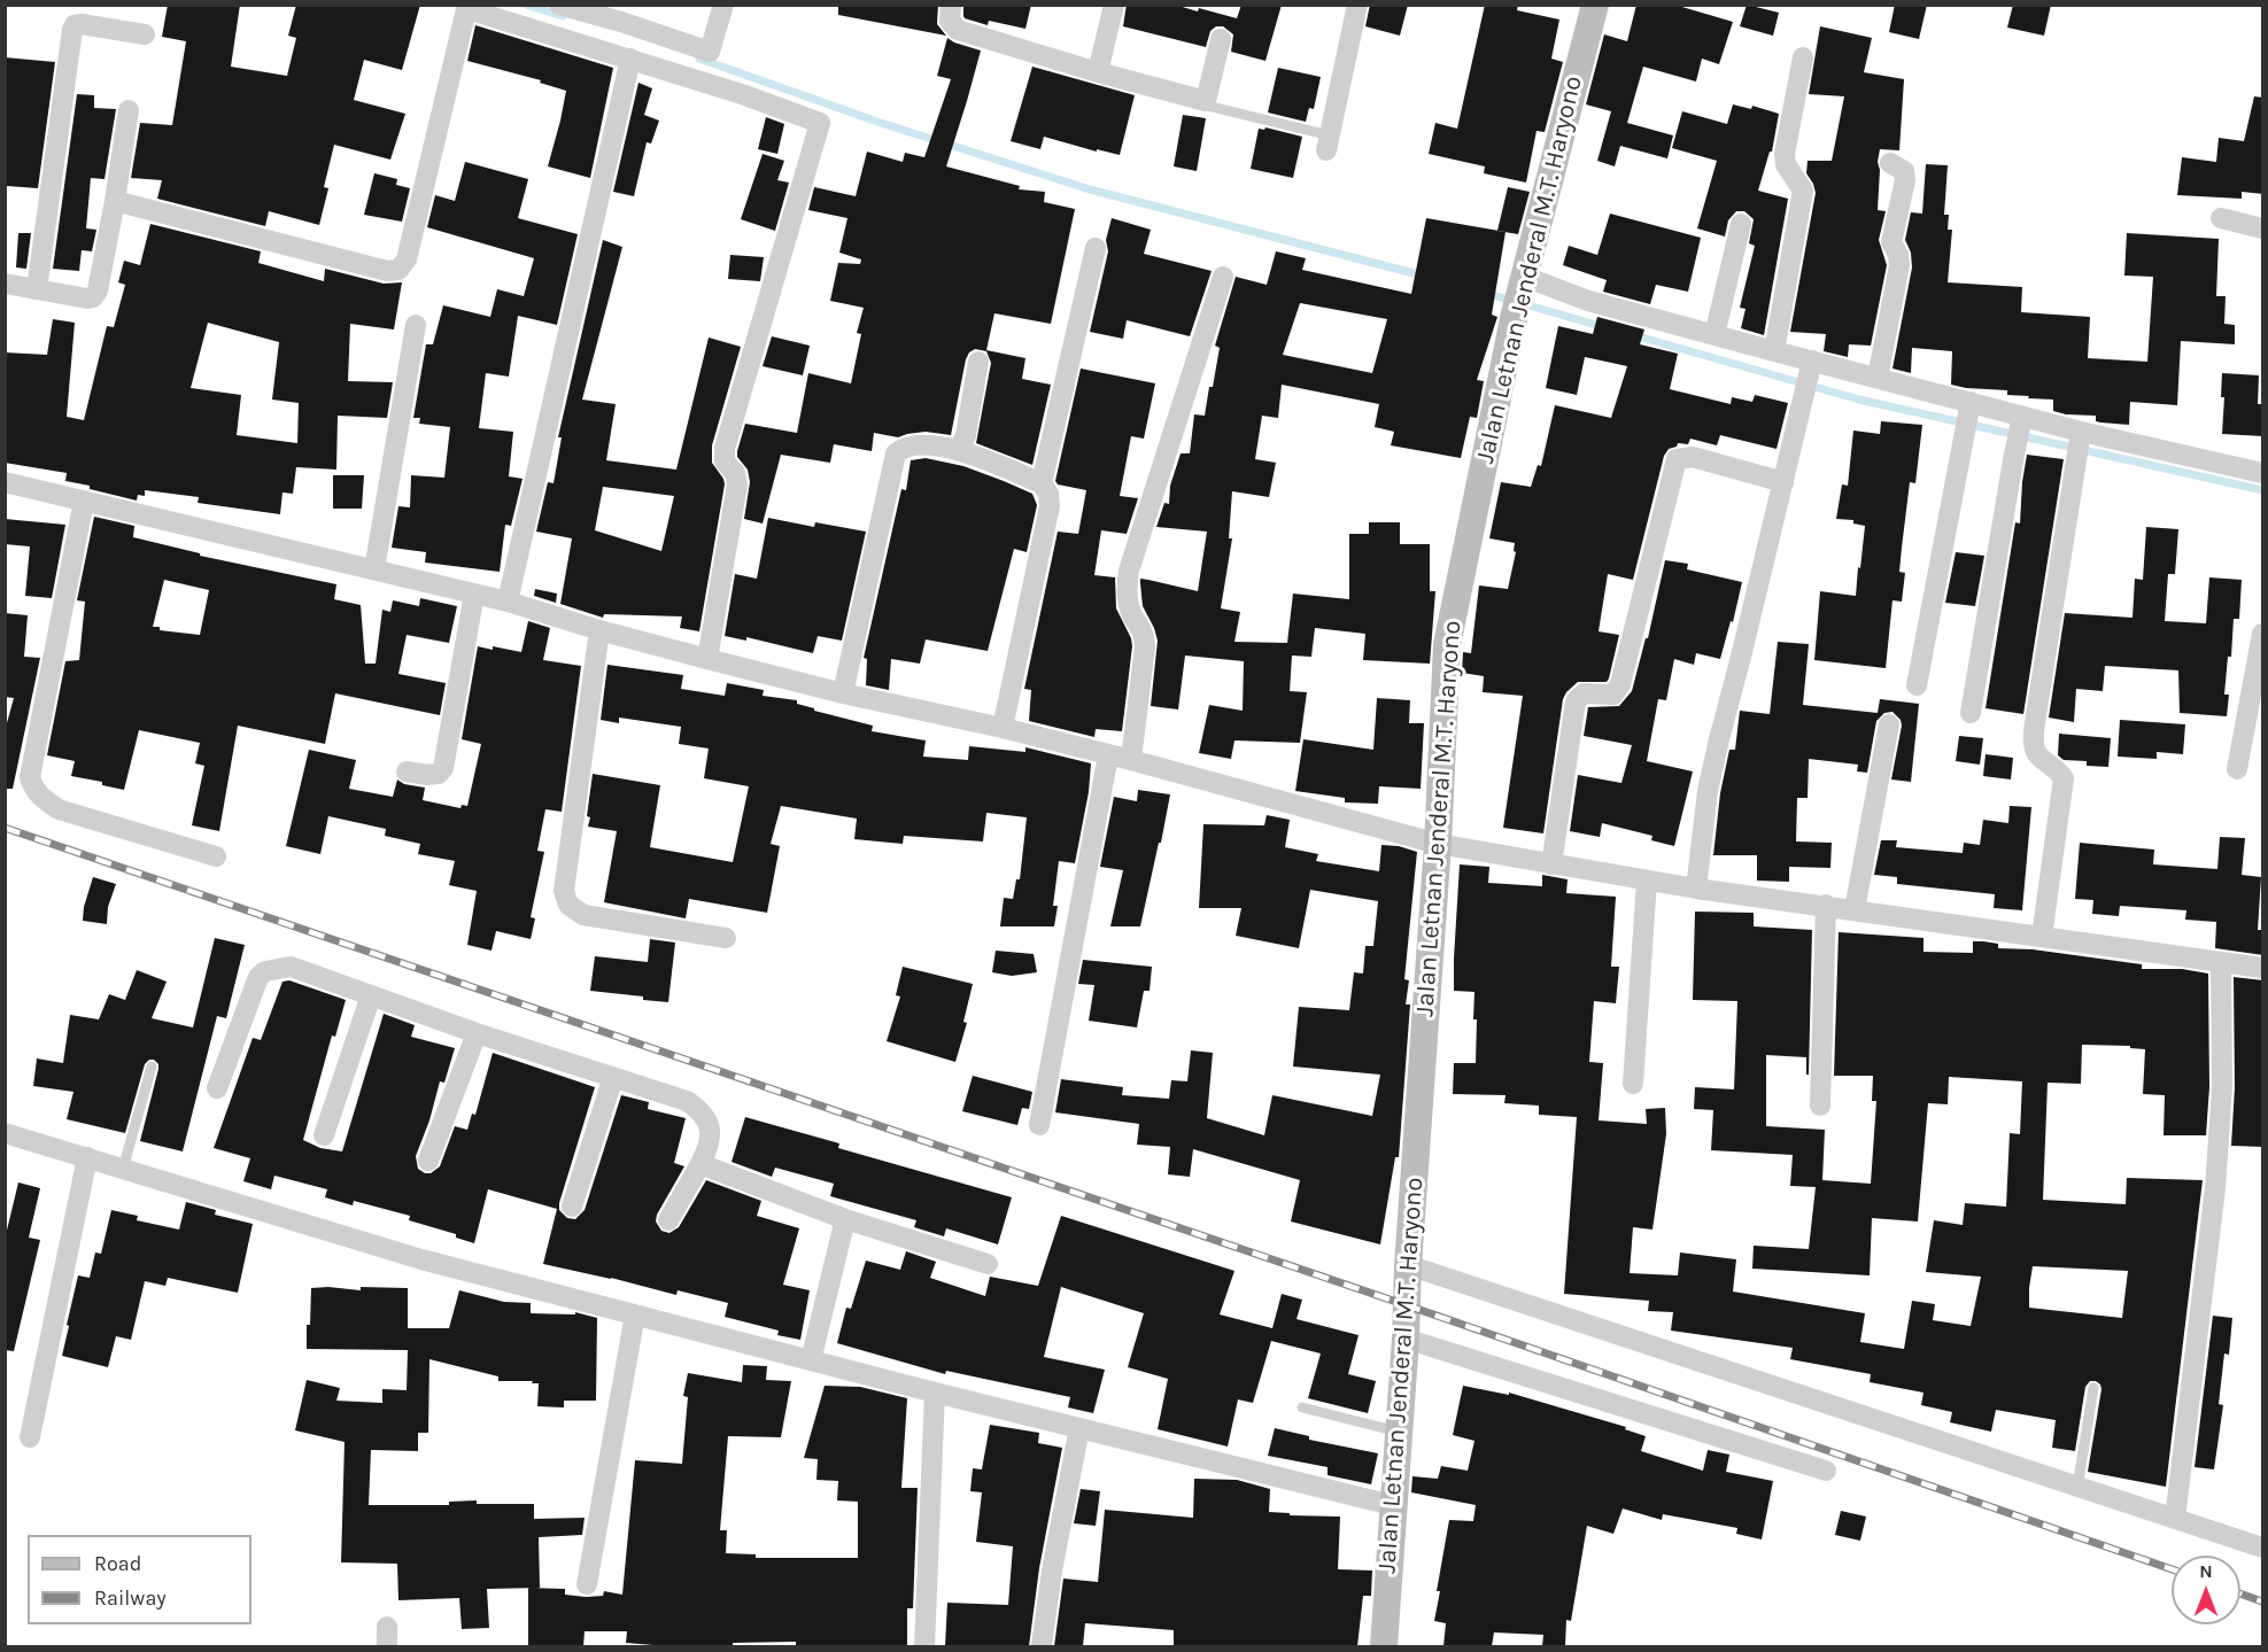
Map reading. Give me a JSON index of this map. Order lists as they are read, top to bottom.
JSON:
{
  "streets": {
    "main road": ["Jalan Letnan Jenderal M.T. Haryono"]
  },
  "legend": ["Road", "Railway"],
  "north": "top"
}
